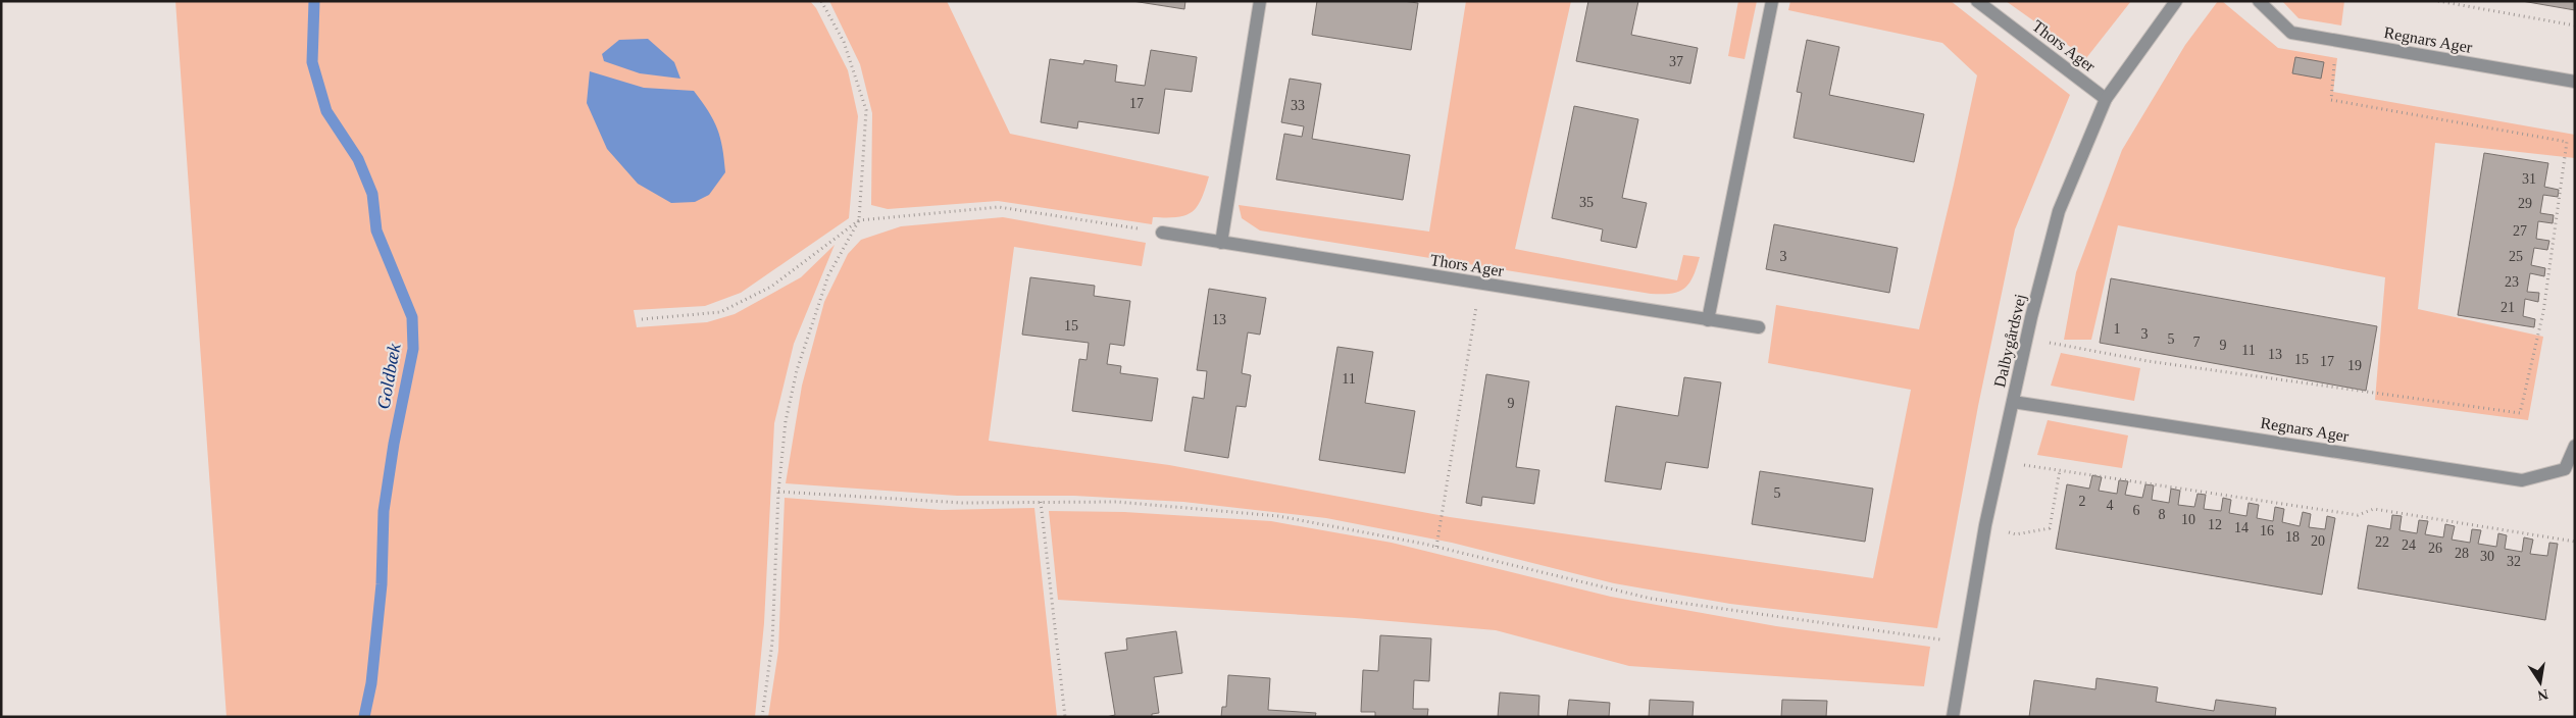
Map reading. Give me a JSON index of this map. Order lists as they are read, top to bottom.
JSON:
{
  "streets": {
    "street": ["Regnars Ager", "Thors Ager", "Dalbygårdsvej"]
  },
  "crossings": [
    ["Regnars Ager", "Dalbygårdsvej"],
    ["Thors Ager", "Dalbygårdsvej"]
  ],
  "water": ["Goldbæk"],
  "house_numbers": [
    "37",
    "17",
    "33",
    "31",
    "35",
    "29",
    "27",
    "3",
    "25",
    "23",
    "21",
    "13",
    "15",
    "1",
    "3",
    "5",
    "7",
    "9",
    "11",
    "13",
    "15",
    "17",
    "19",
    "11",
    "9",
    "5",
    "2",
    "4",
    "6",
    "8",
    "10",
    "12",
    "14",
    "16",
    "18",
    "20",
    "22",
    "24",
    "26",
    "28",
    "30",
    "32"
  ],
  "north": "bottom"
}
